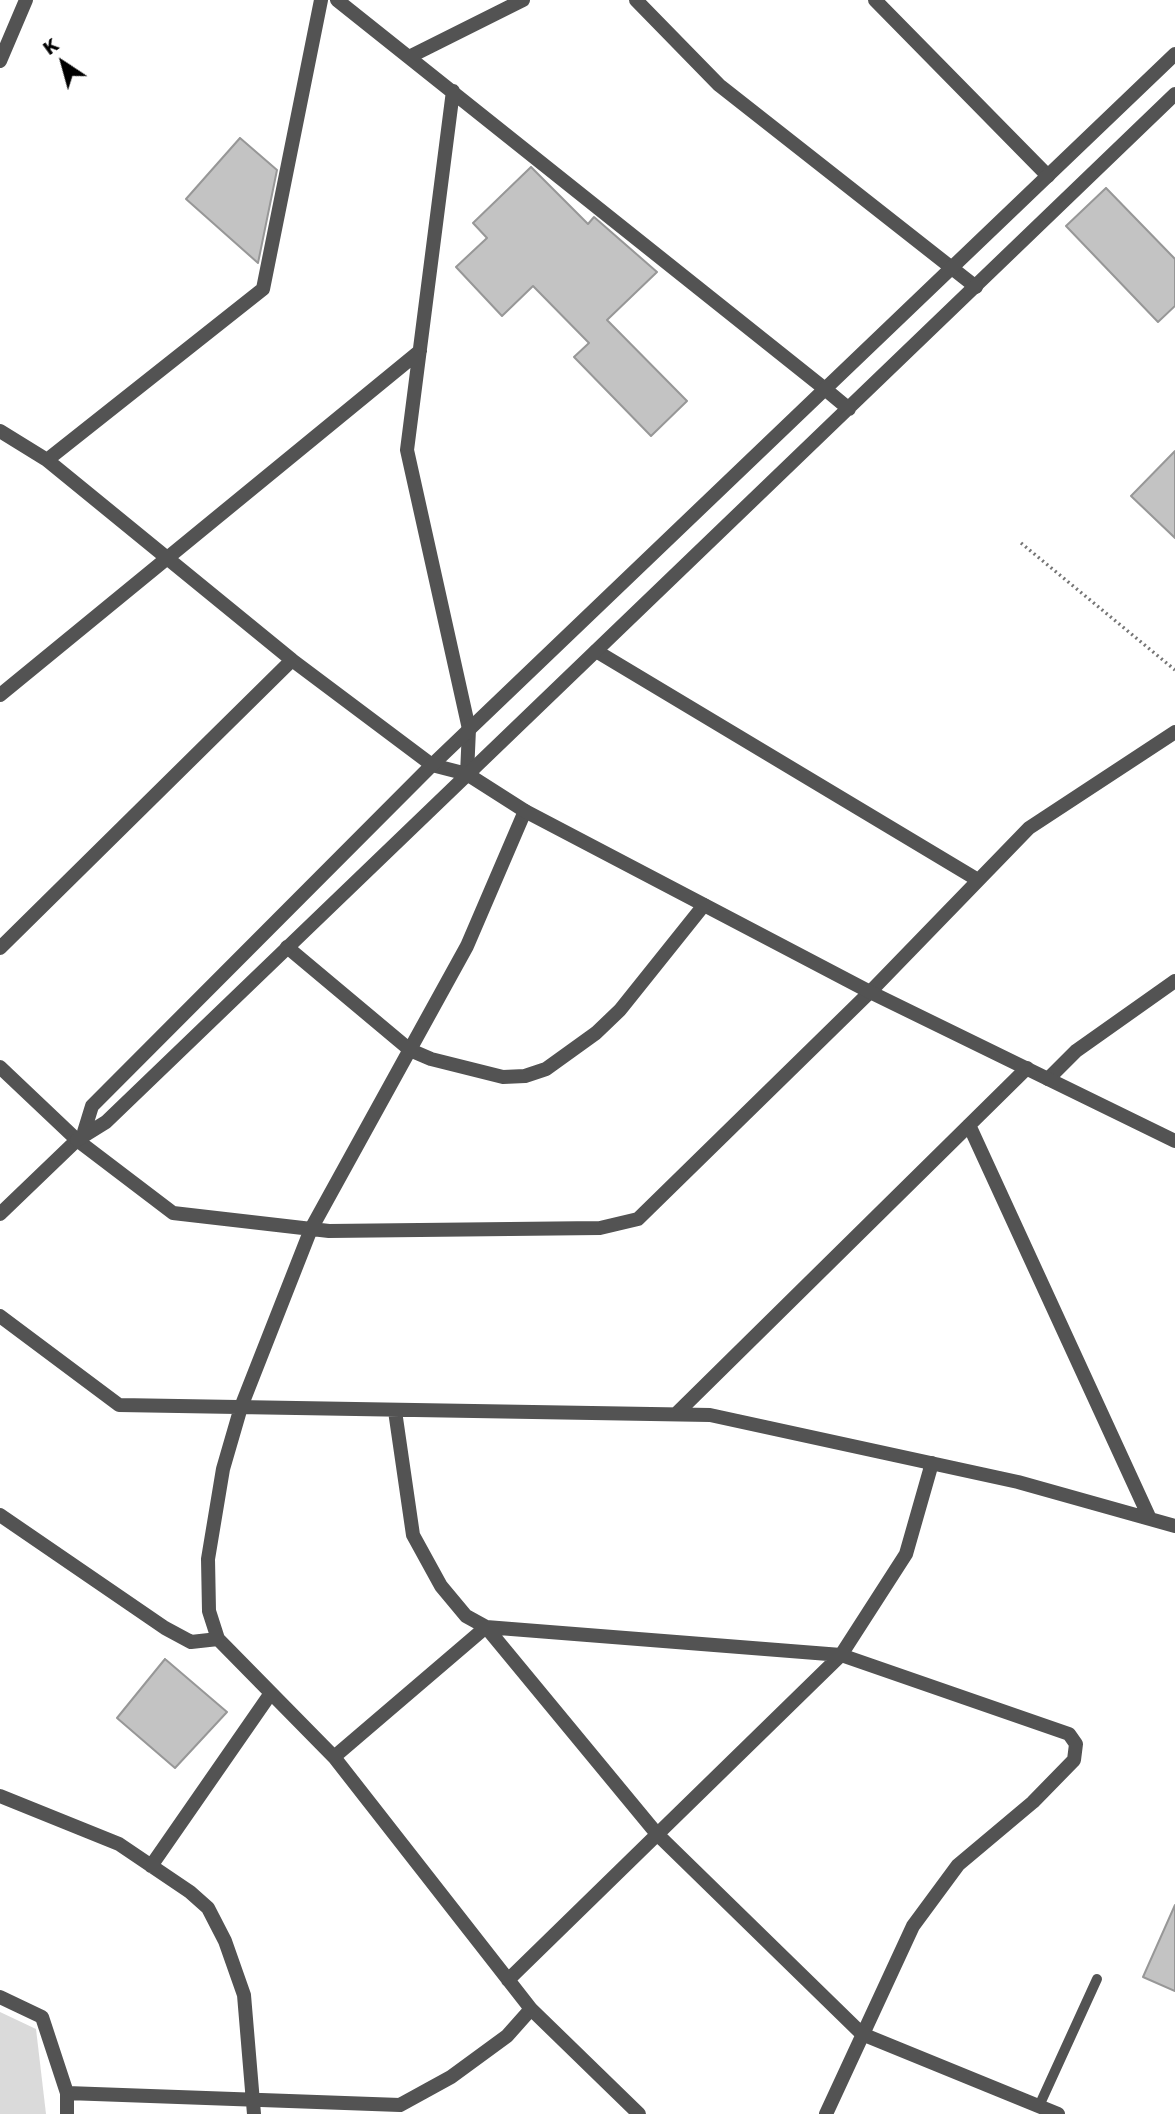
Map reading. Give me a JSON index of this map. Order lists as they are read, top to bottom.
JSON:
{
  "north": "top left"
}
